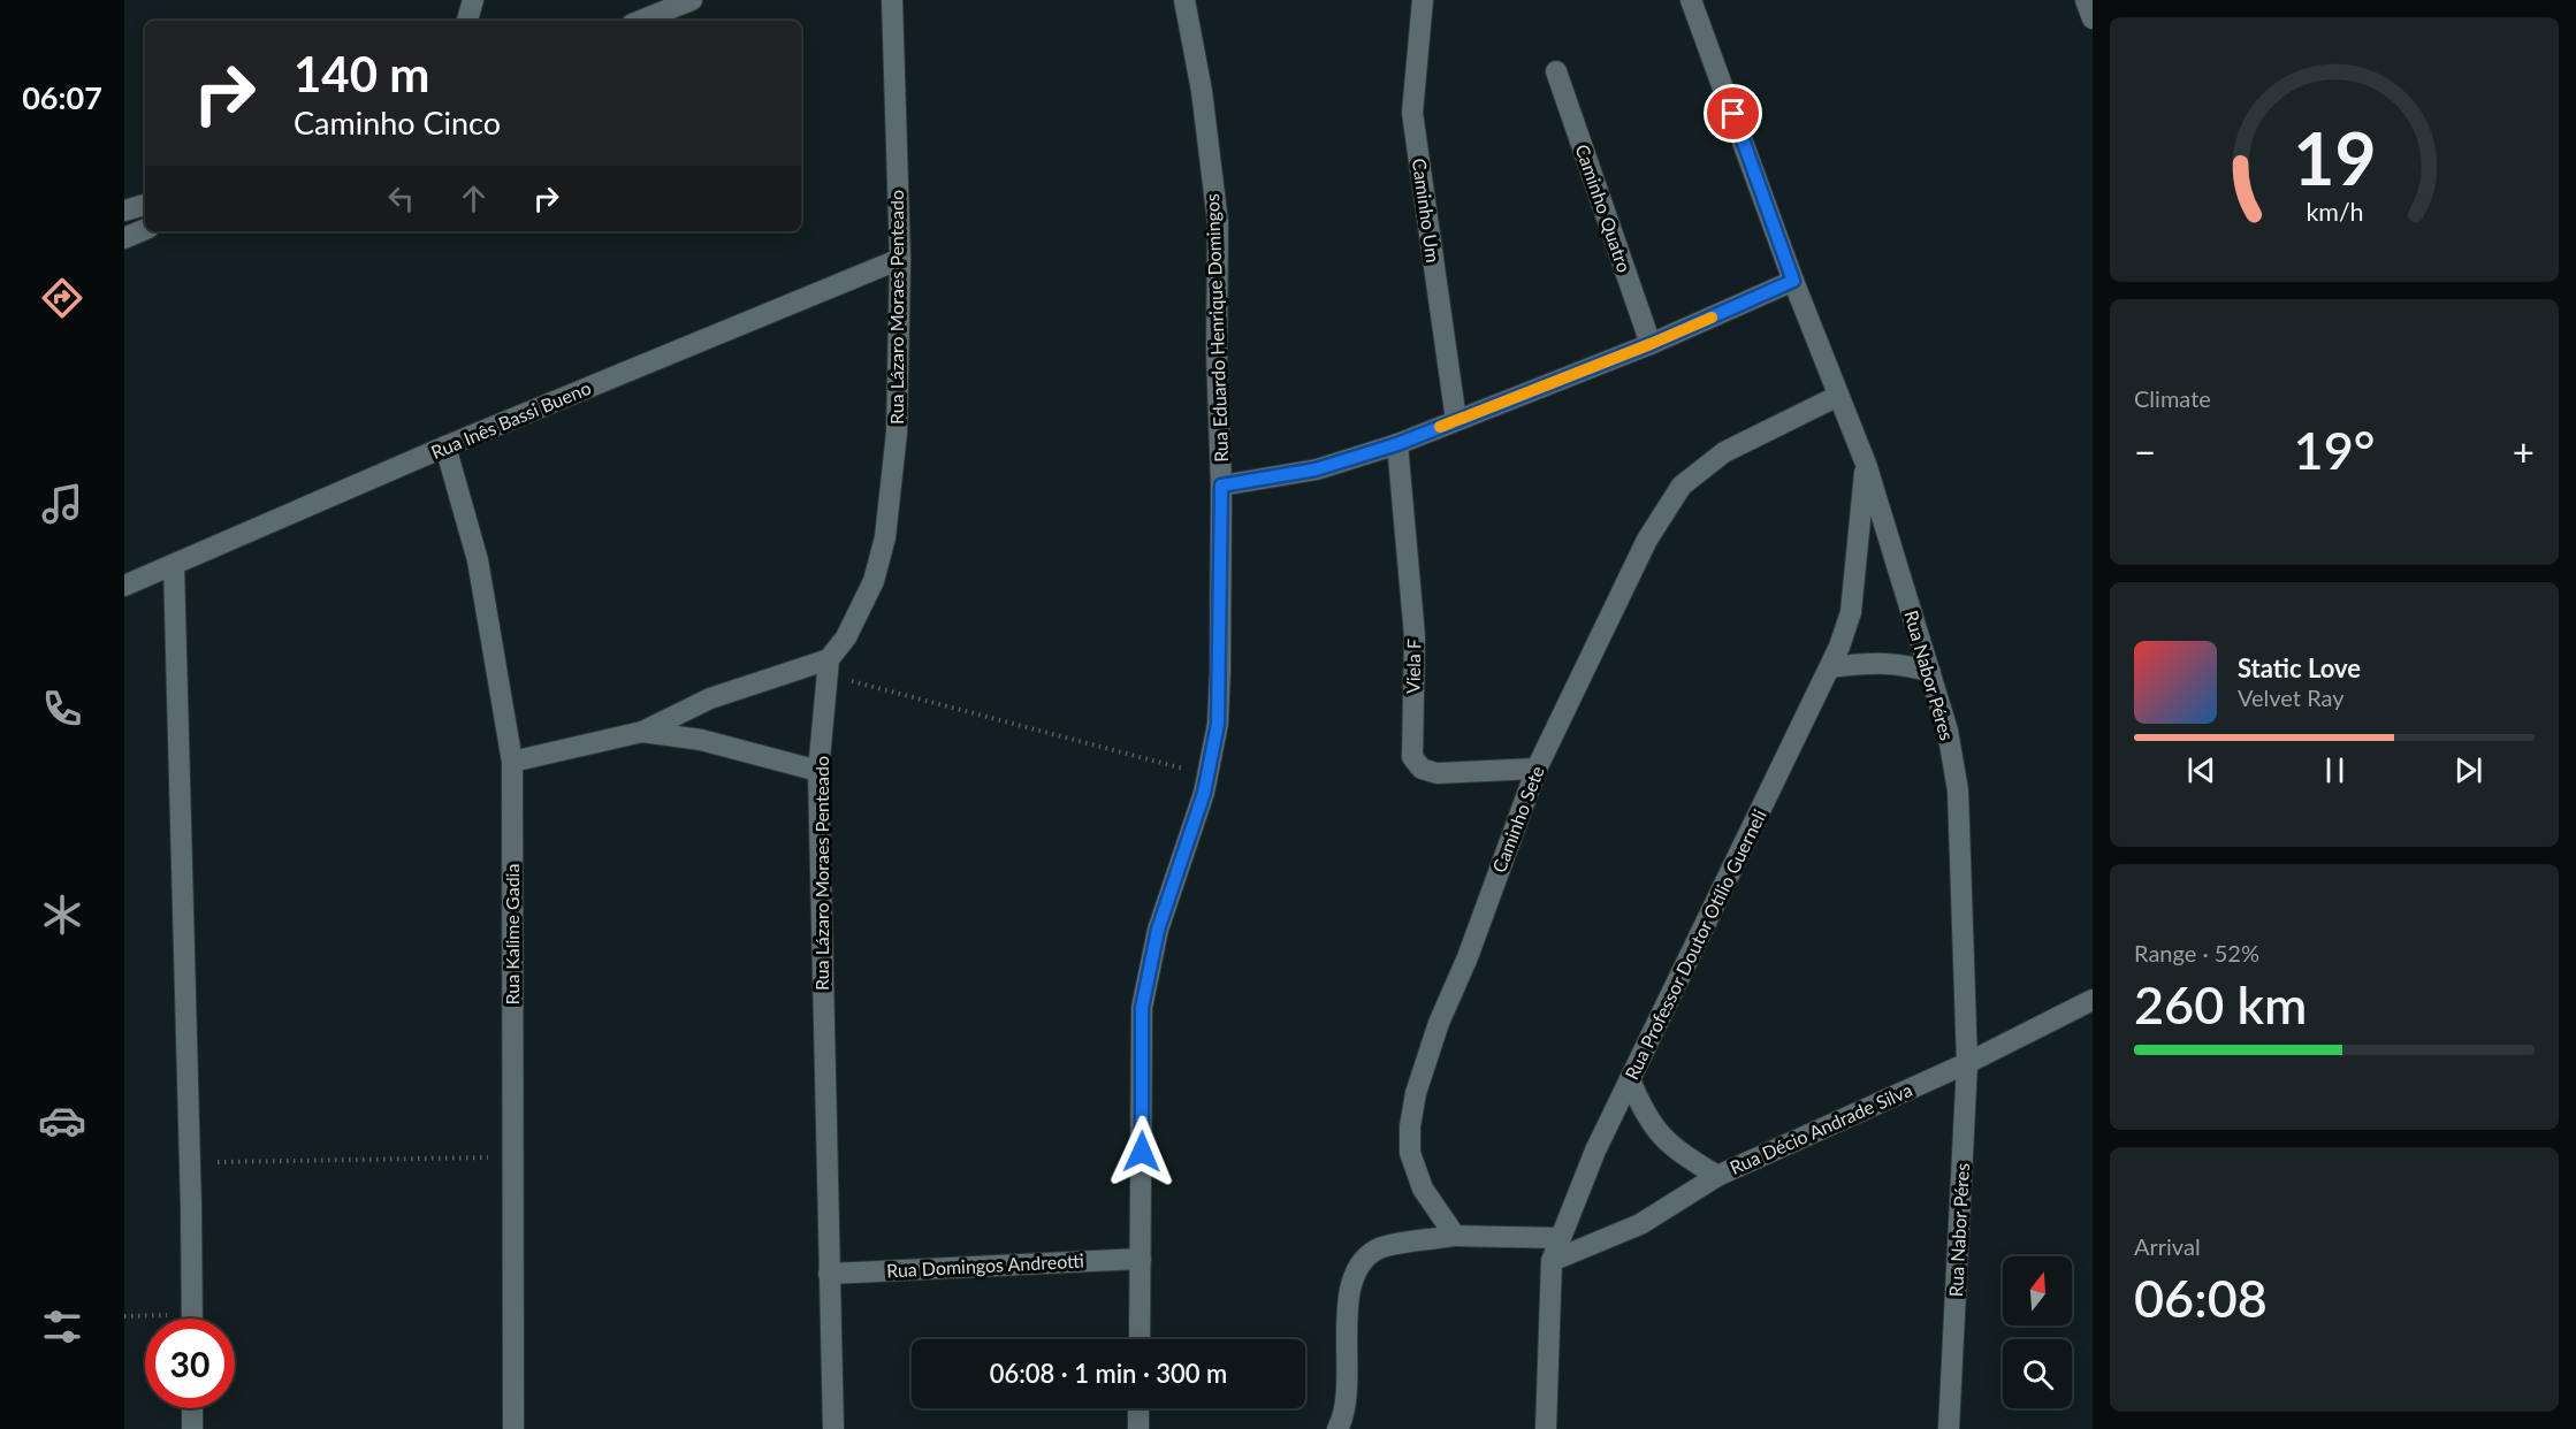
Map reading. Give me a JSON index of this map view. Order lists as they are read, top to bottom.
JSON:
{
  "streets": {
    "street": [
      "Caminho Quatro",
      "Caminho Um",
      "Rua Lázaro Moraes Penteado",
      "Rua Eduardo Henrique Domingos",
      "Rua Inês Bassi Bueno",
      "Viela F",
      "Rua Nabor Péres",
      "Caminho Sete",
      "Rua Kalime Gadia",
      "Rua Professor Doutor Otílio Guerneli",
      "Rua Décio Andrade Silva",
      "Rua Domingos Andreotti"
    ]
  },
  "crossings": [
    ["Rua Lázaro Moraes Penteado", "Rua Inês Bassi Bueno"],
    ["Rua Lázaro Moraes Penteado", "Rua Domingos Andreotti"],
    ["Rua Eduardo Henrique Domingos", "Rua Domingos Andreotti"],
    ["Rua Inês Bassi Bueno", "Rua Kalime Gadia"],
    ["Viela F", "Caminho Sete"],
    ["Rua Nabor Péres", "Caminho Sete"],
    ["Rua Nabor Péres", "Rua Professor Doutor Otílio Guerneli"],
    ["Rua Nabor Péres", "Rua Décio Andrade Silva"],
    ["Rua Professor Doutor Otílio Guerneli", "Rua Décio Andrade Silva"]
  ],
  "north": "top",
  "page": {
    "tabs": "06:07",
    "turn": ["140 m", "Caminho Cinco"],
    "tile": [
      "Climate",
      ["Range · 52%", "260 km"],
      ["Arrival", "06:08"]
    ],
    "heat": ["−", "19°", "+"],
    "song": ["Static Love", "Velvet Ray"],
    "limit": "30",
    "trip": "06:08 · 1 min · 300 m",
    "gauge": ["19", "km/h"]
  }
}
